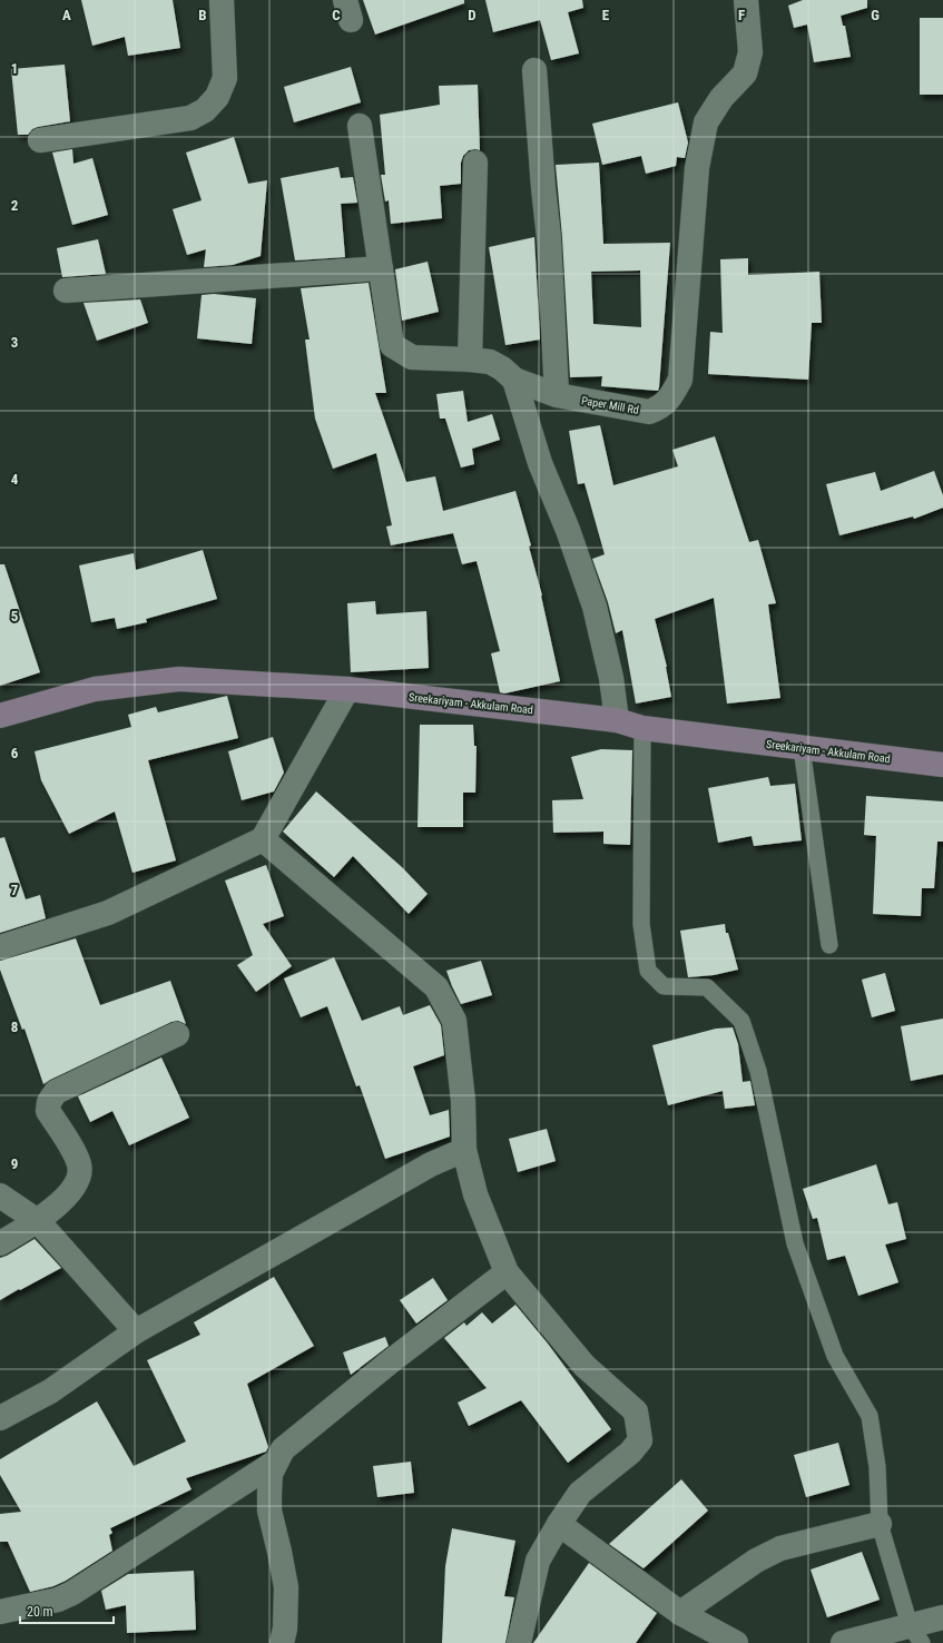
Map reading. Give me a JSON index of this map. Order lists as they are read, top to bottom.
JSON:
{
  "streets": {
    "main road": ["Sreekariyam - Akkulam Road"],
    "street": ["Paper Mill Rd"]
  },
  "scale_bar": "20 m",
  "grid": {
    "columns": [
      "A",
      "B",
      "C",
      "D",
      "E",
      "F",
      "G"
    ],
    "rows": [
      "1",
      "2",
      "3",
      "4",
      "5",
      "6",
      "7",
      "8",
      "9"
    ]
  }
}
